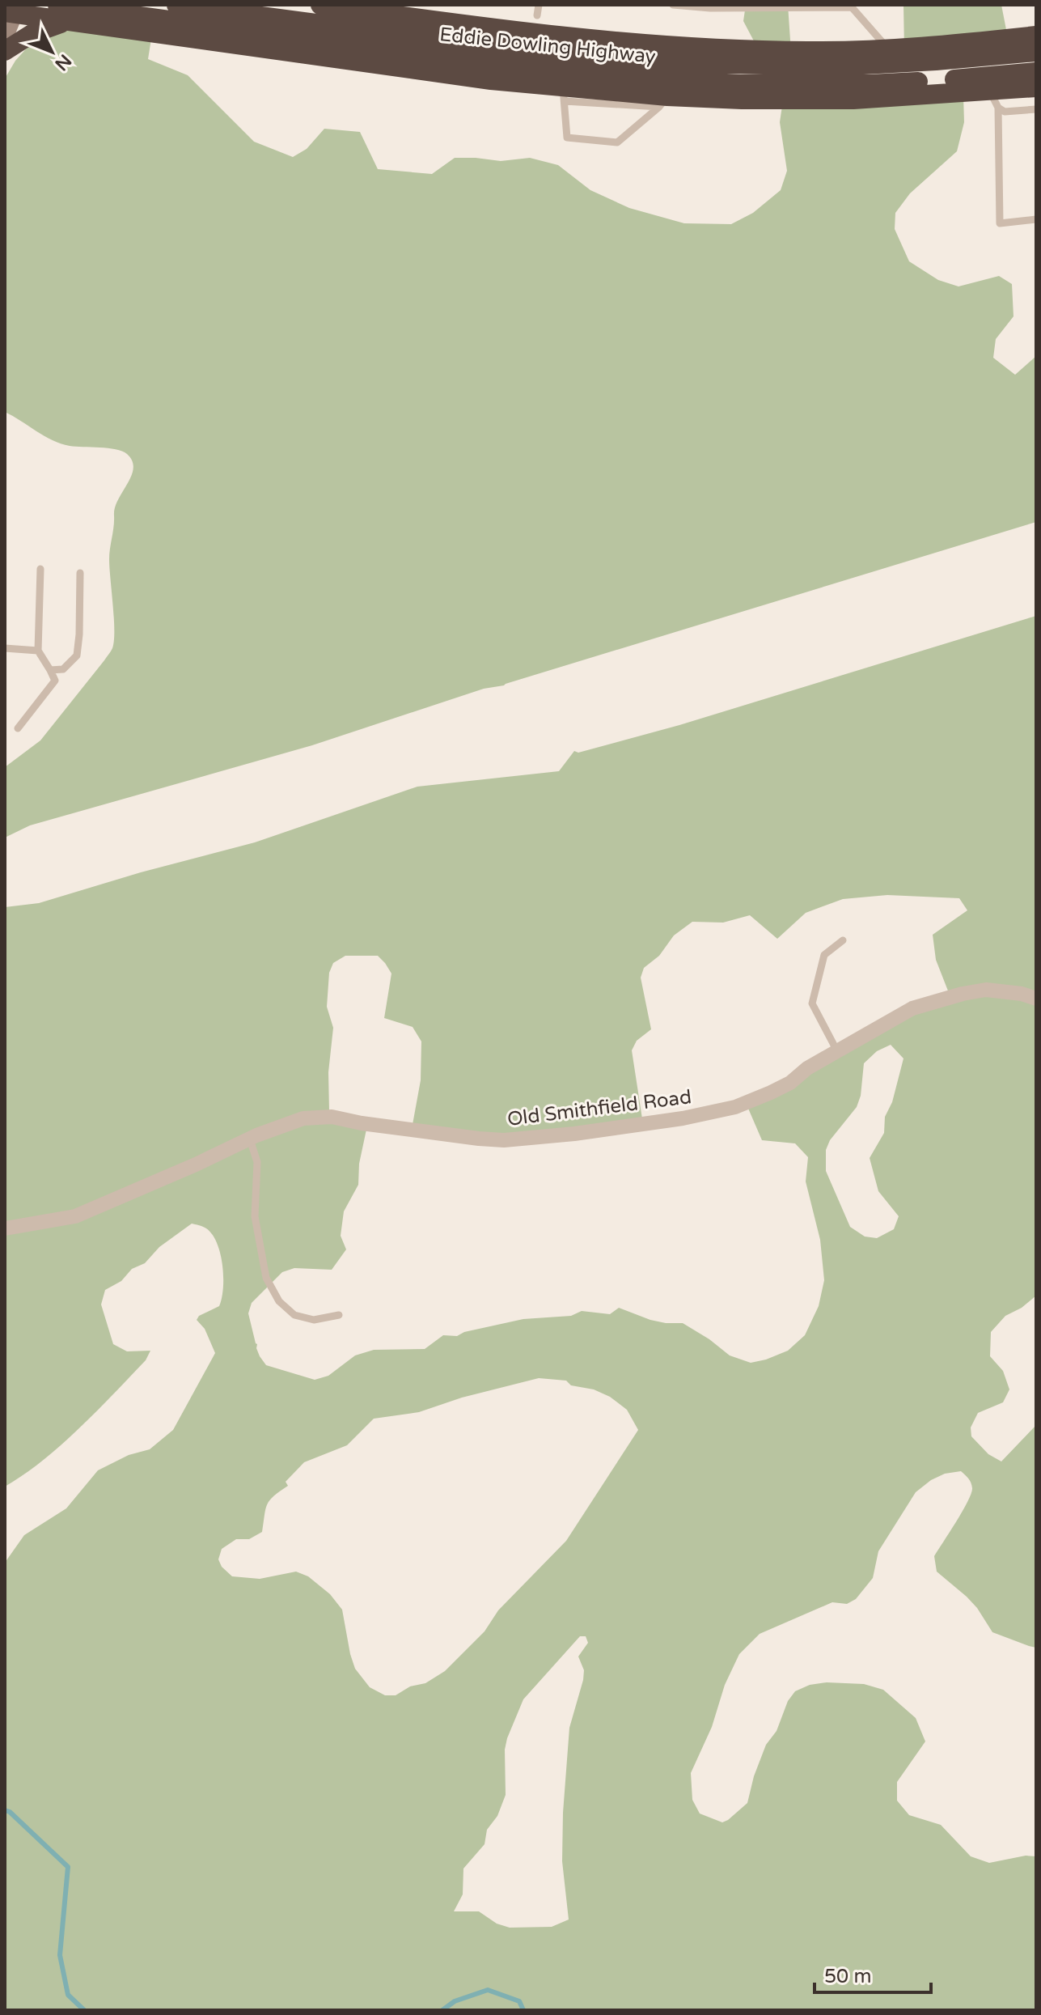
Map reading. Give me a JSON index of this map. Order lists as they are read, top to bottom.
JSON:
{
  "streets": {
    "highway": ["Eddie Dowling Highway"],
    "street": ["Old Smithfield Road"]
  },
  "scale_bar": "50 m",
  "north": "bottom right"
}
